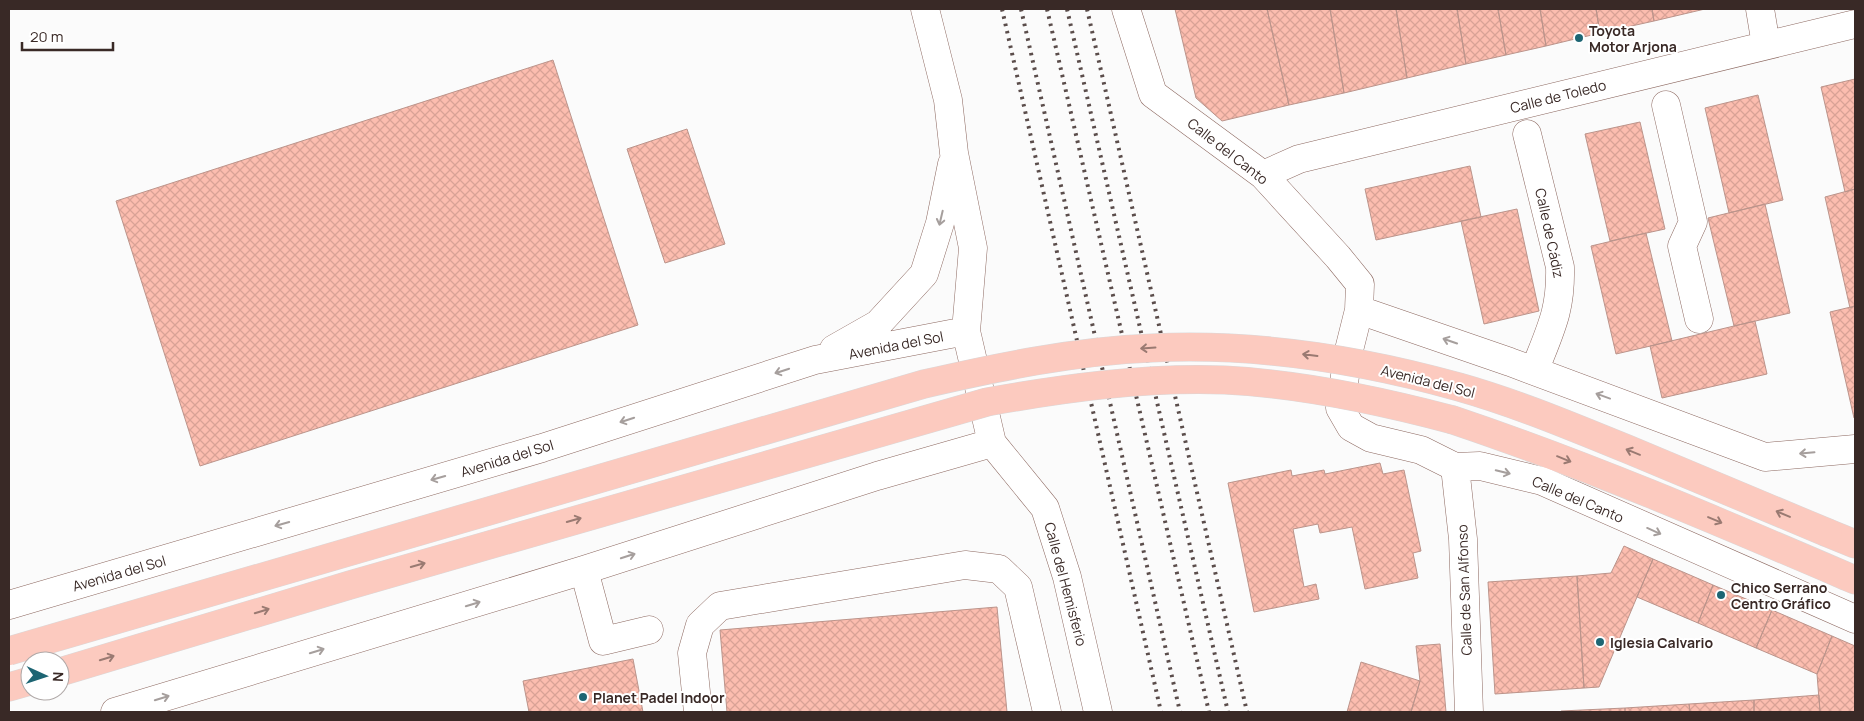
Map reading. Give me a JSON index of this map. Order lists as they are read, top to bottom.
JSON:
{
  "streets": {
    "main road": ["Avenida del Sol"],
    "street": [
      "Calle de Toledo",
      "Calle del Canto",
      "Calle de Cádiz",
      "Calle del Hemisferio",
      "Calle de San Alfonso"
    ]
  },
  "crossings": [
    ["Calle de Toledo", "Calle del Canto"],
    ["Calle del Canto", "Calle de San Alfonso"]
  ],
  "places": [
    "Toyota Motor Arjona",
    "Chico Serrano Centro Gráfico",
    "Iglesia Calvario",
    "Planet Padel Indoor"
  ],
  "scale_bar": "20 m",
  "north": "right"
}
